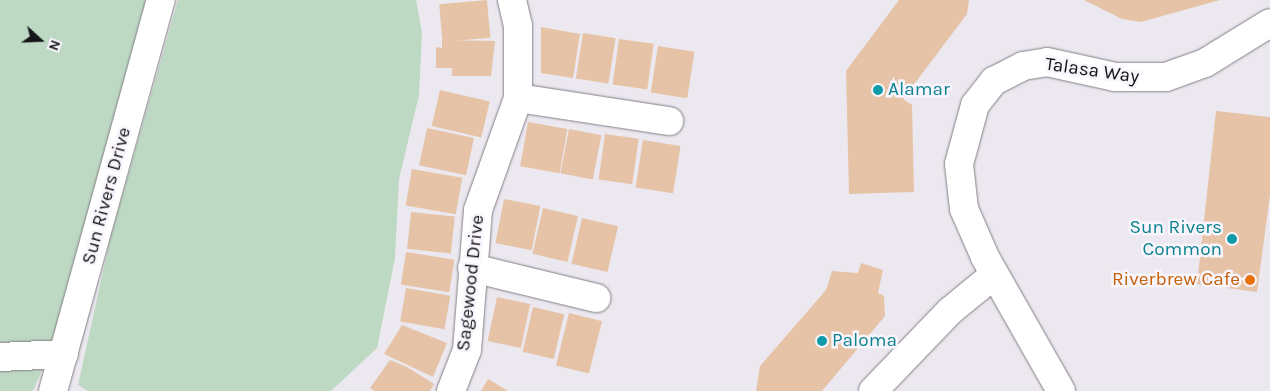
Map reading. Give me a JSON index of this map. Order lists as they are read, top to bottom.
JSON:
{
  "streets": {
    "street": ["Talasa Way", "Sun Rivers Drive", "Sagewood Drive"]
  },
  "places": [
    "Alamar",
    "Sun Rivers Common",
    "Riverbrew Cafe",
    "Paloma"
  ],
  "north": "right"
}
